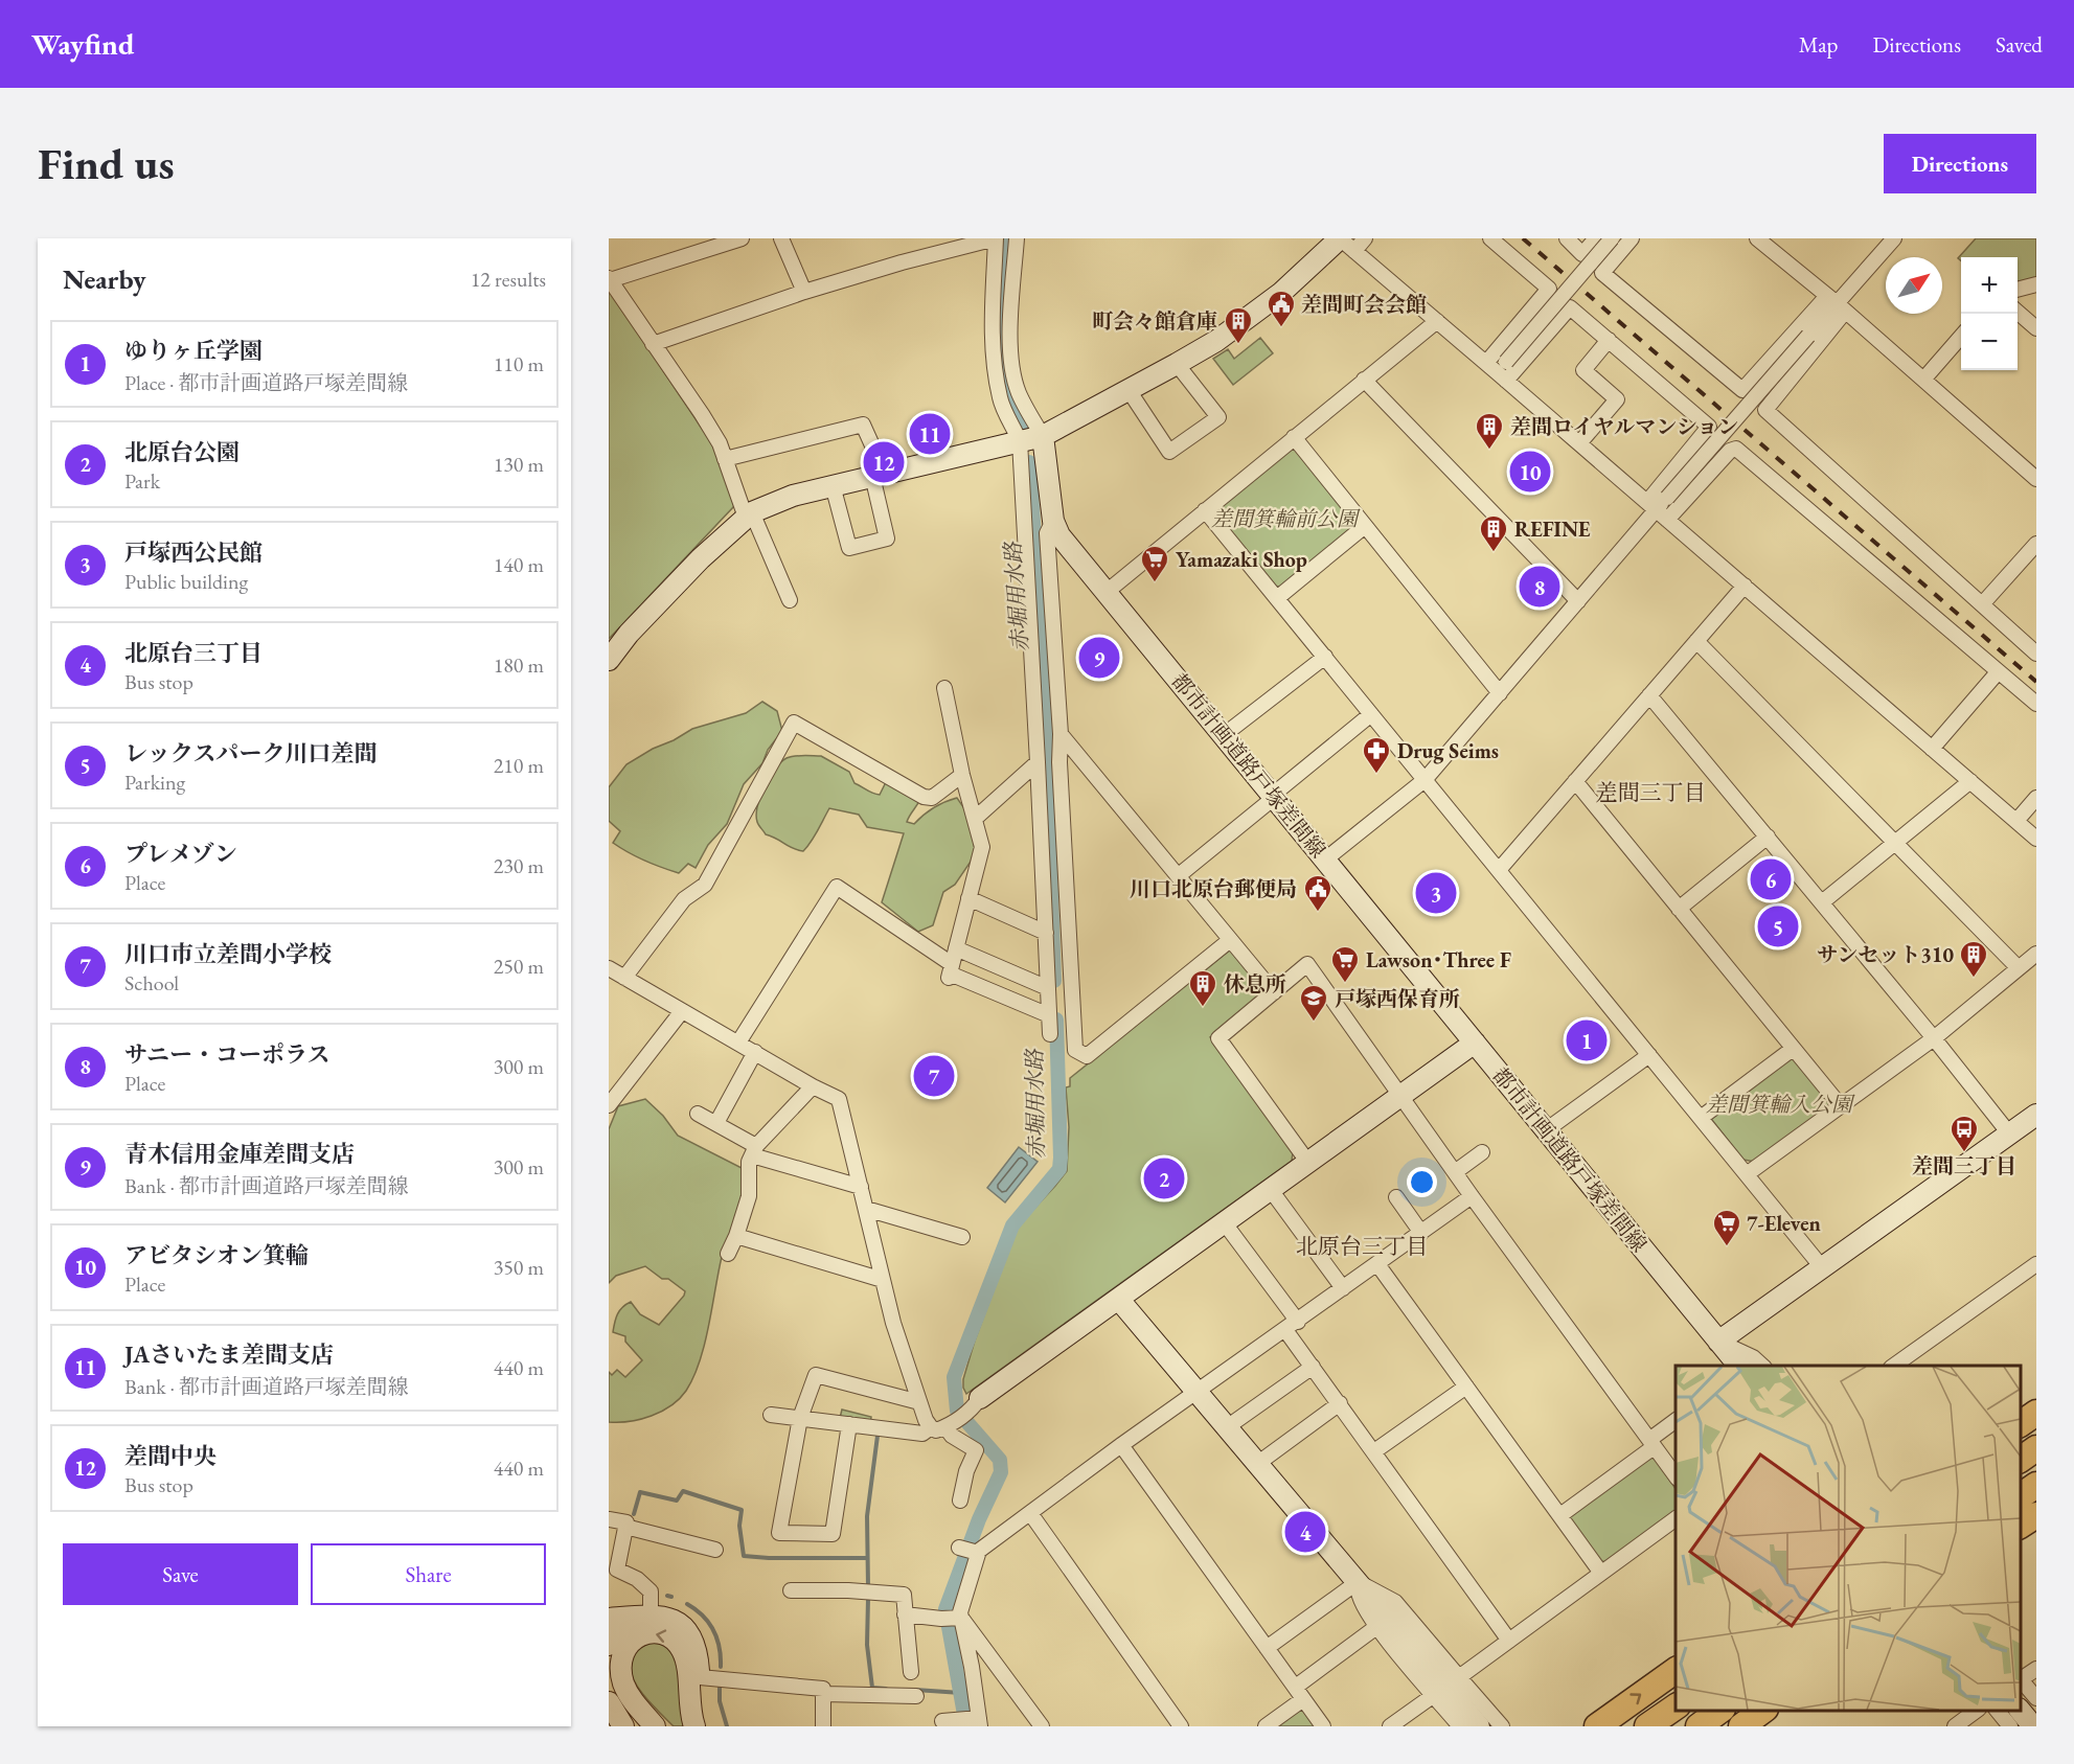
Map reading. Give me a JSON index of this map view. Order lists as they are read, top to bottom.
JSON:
{
  "streets": {
    "street": ["都市計画道路戸塚差間線"]
  },
  "districts": ["差間三丁目", "北原台三丁目"],
  "water": ["赤堀用水路"],
  "parks": ["差間箕輪前公園", "差間箕輪入公園"],
  "places": {
    "public building": ["差間町会会館", "川口北原台郵便局"],
    "building": [
      "町会々館倉庫",
      "差間ロイヤルマンション",
      "REFINE",
      "サンセット310",
      "休息所"
    ],
    "supermarket": ["Yamazaki Shop", "Lawson･Three F", "7-Eleven"],
    "pharmacy": ["Drug Seims"],
    "school or university": ["戸塚西保育所"],
    "bus stop": ["差間三丁目"]
  },
  "north": "top right",
  "page": {
    "header": "Wayfind",
    "nav": ["Map", "Directions", "Saved"],
    "buttons": [
      "Directions",
      ["Save", "Share"]
    ],
    "title": "Find us",
    "heading": ["Nearby", "12 results"],
    "map_buttons": ["+", "−"],
    "list": [
      {
        "mark": "1",
        "name": "ゆりヶ丘学園",
        "note": "Place · 都市計画道路戸塚差間線",
        "value": "110 m"
      },
      {
        "mark": "2",
        "name": "北原台公園",
        "note": "Park",
        "value": "130 m"
      },
      {
        "mark": "3",
        "name": "戸塚西公民館",
        "note": "Public building",
        "value": "140 m"
      },
      {
        "mark": "4",
        "name": "北原台三丁目",
        "note": "Bus stop",
        "value": "180 m"
      },
      {
        "mark": "5",
        "name": "レックスパーク川口差間",
        "note": "Parking",
        "value": "210 m"
      },
      {
        "mark": "6",
        "name": "プレメゾン",
        "note": "Place",
        "value": "230 m"
      },
      {
        "mark": "7",
        "name": "川口市立差間小学校",
        "note": "School",
        "value": "250 m"
      },
      {
        "mark": "8",
        "name": "サニー・コーポラス",
        "note": "Place",
        "value": "300 m"
      },
      {
        "mark": "9",
        "name": "青木信用金庫差間支店",
        "note": "Bank · 都市計画道路戸塚差間線",
        "value": "300 m"
      },
      {
        "mark": "10",
        "name": "アビタシオン箕輪",
        "note": "Place",
        "value": "350 m"
      },
      {
        "mark": "11",
        "name": "JAさいたま差間支店",
        "note": "Bank · 都市計画道路戸塚差間線",
        "value": "440 m"
      },
      {
        "mark": "12",
        "name": "差間中央",
        "note": "Bus stop",
        "value": "440 m"
      }
    ],
    "pins": [
      "11",
      "12",
      "10",
      "8",
      "9",
      "6",
      "3",
      "5",
      "1",
      "7",
      "2",
      "4"
    ]
  }
}
